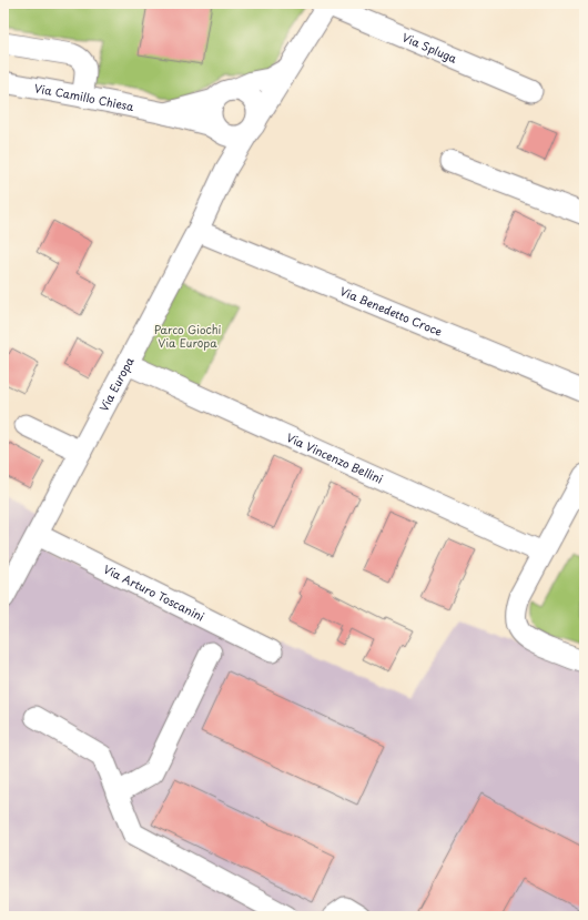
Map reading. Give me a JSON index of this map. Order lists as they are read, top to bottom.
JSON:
{
  "streets": {
    "street": [
      "Via Spluga",
      "Via Camillo Chiesa",
      "Via Benedetto Croce",
      "Via Europa",
      "Via Vincenzo Bellini",
      "Via Arturo Toscanini"
    ]
  },
  "crossings": [
    ["Via Spluga", "Via Europa"],
    ["Via Camillo Chiesa", "Via Europa"],
    ["Via Benedetto Croce", "Via Europa"],
    ["Via Europa", "Via Vincenzo Bellini"],
    ["Via Europa", "Via Arturo Toscanini"]
  ],
  "parks": ["Parco Giochi Via Europa"]
}
